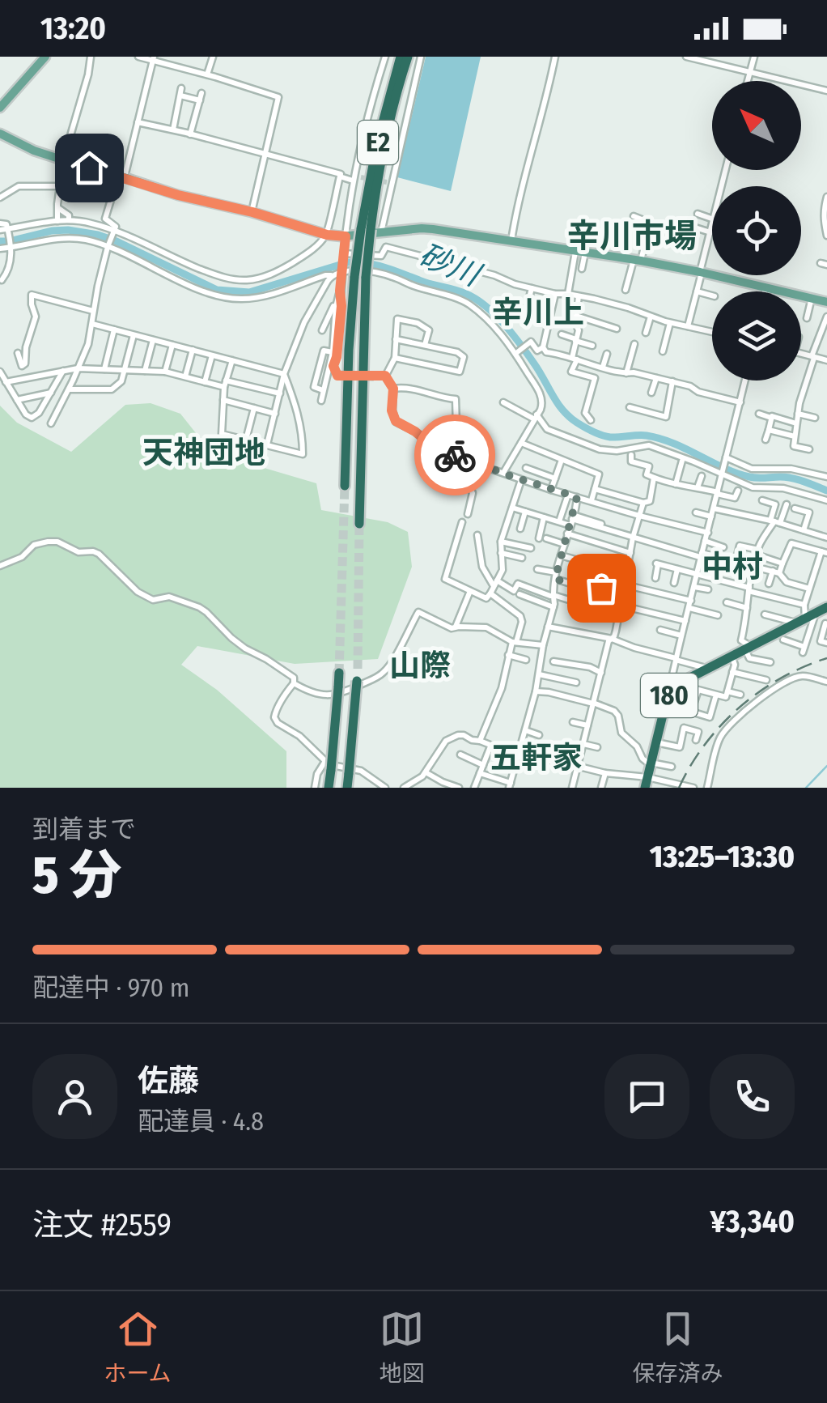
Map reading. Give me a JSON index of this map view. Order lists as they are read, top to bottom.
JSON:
{
  "streets": {
    "highway": ["E2", "180"]
  },
  "districts": [
    "辛川市場",
    "辛川上",
    "天神団地",
    "中村",
    "山際",
    "五軒家"
  ],
  "water": ["砂川"],
  "north": "top left",
  "page": {
    "status": "13:20",
    "heading": ["5 分", "到着まで", "13:25–13:30"],
    "panel": [
      "佐藤",
      "配達員 · 4.8",
      "注文 #2559",
      "¥3,340"
    ],
    "bar": "配達中 · 970 m",
    "tabs": ["ホーム", "地図", "保存済み"]
  }
}
